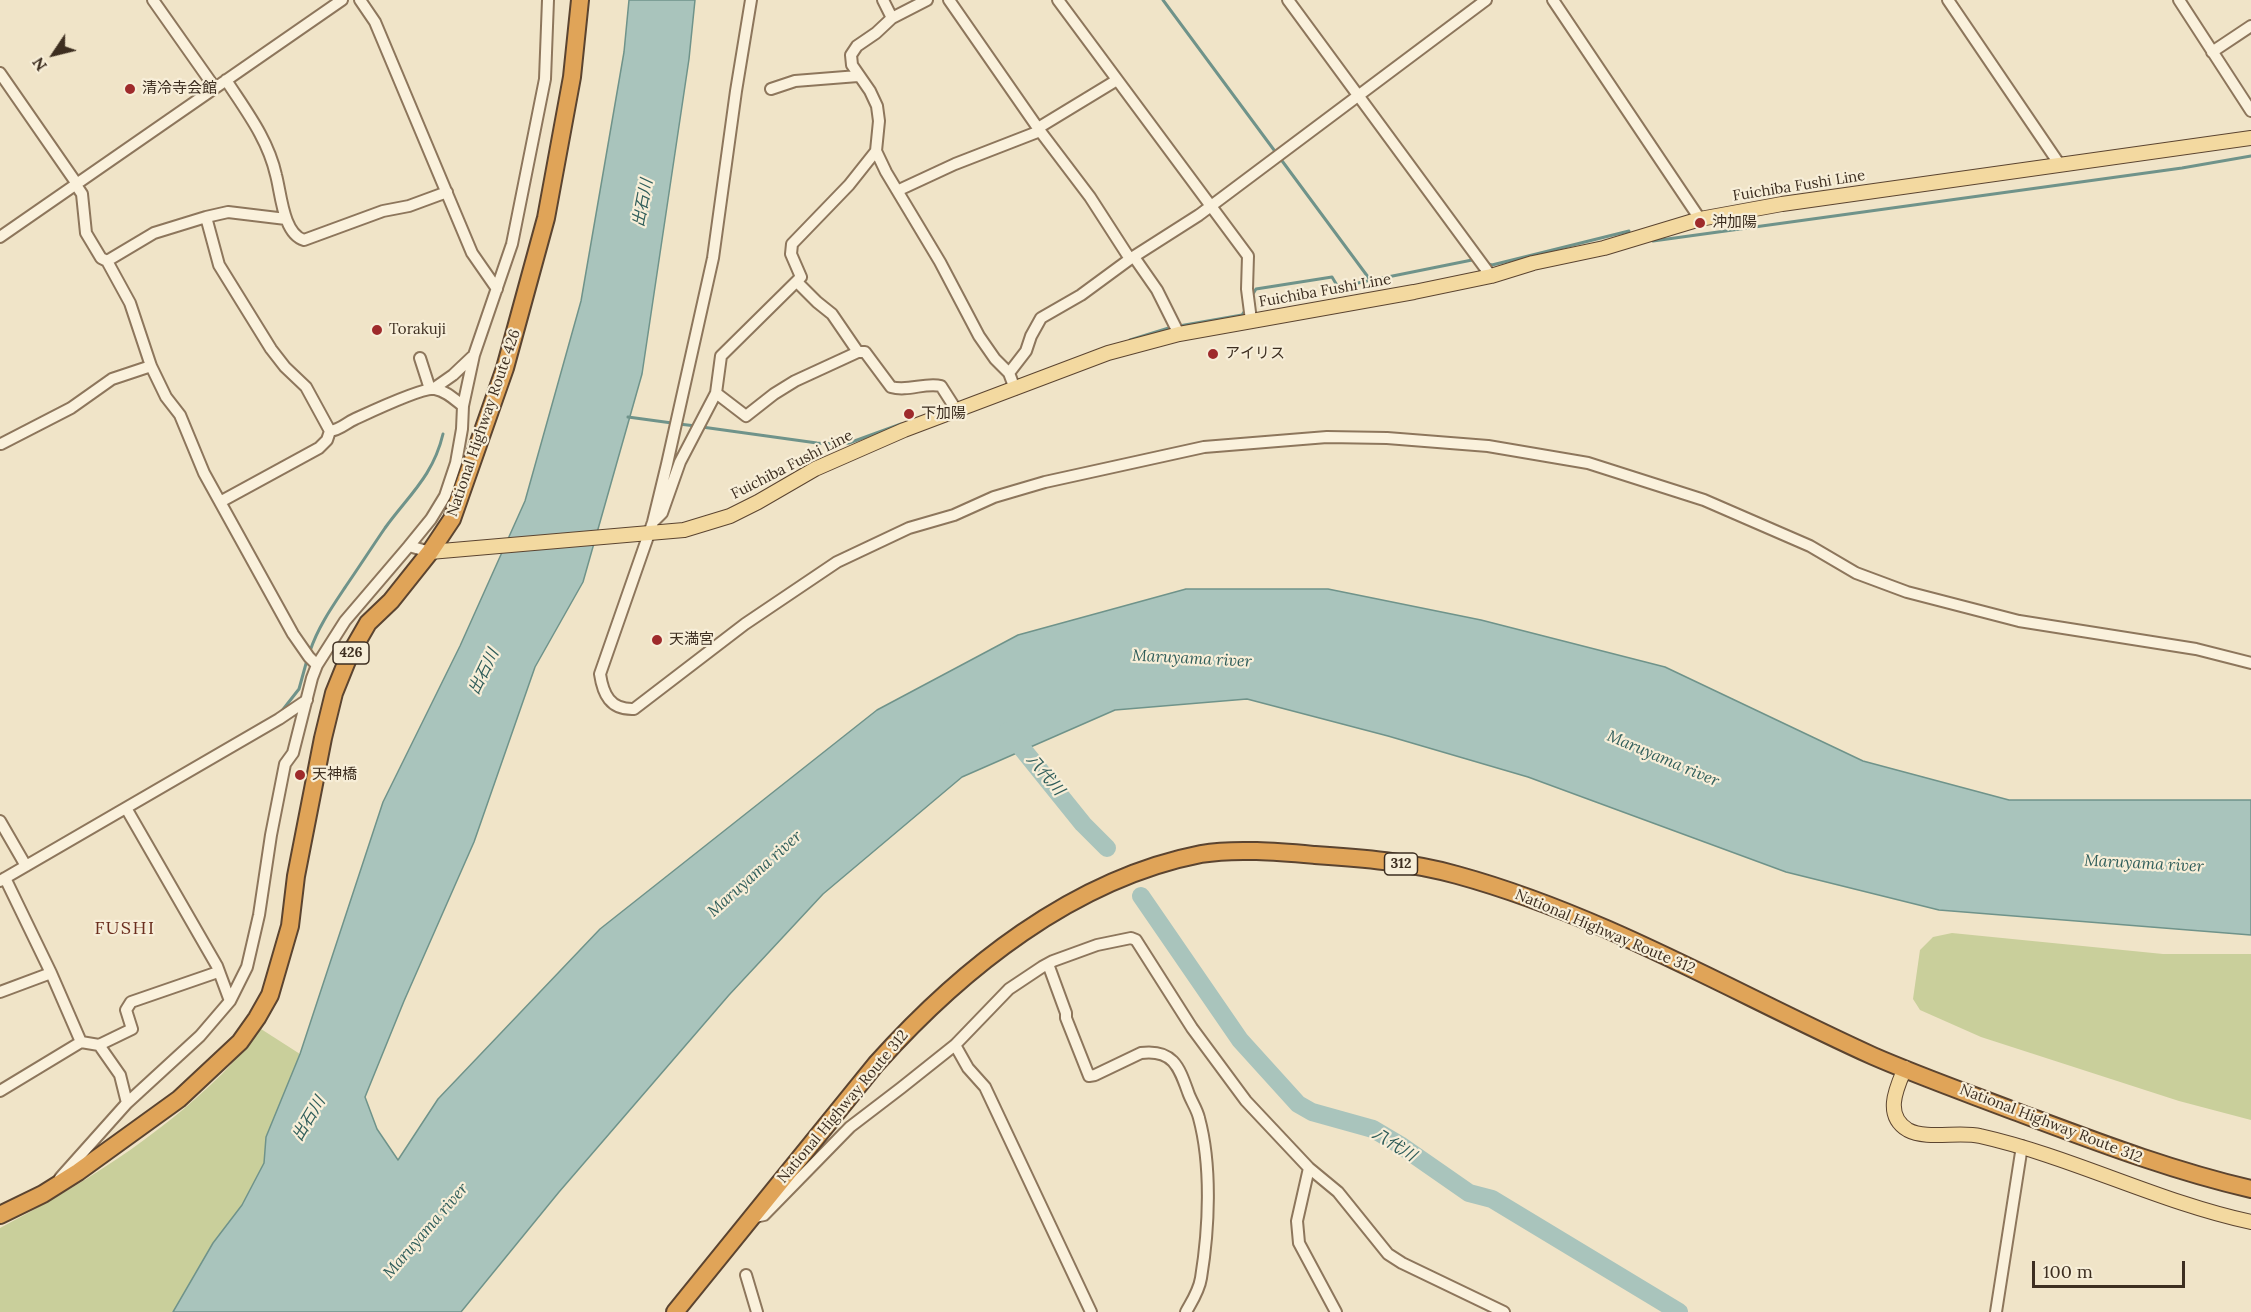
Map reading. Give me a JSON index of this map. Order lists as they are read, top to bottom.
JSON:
{
  "streets": {
    "highway": [
      "National Highway Route 426",
      "426",
      "312",
      "National Highway Route 312"
    ],
    "main road": ["Fuichiba Fushi Line"]
  },
  "crossings": [
    ["Fuichiba Fushi Line", "National Highway Route 426"]
  ],
  "districts": ["FUSHI"],
  "water": ["出石川", "Maruyama river", "八代川"],
  "places": [
    "清冷寺会館",
    "沖加陽",
    "Torakuji",
    "アイリス",
    "下加陽",
    "天満宮",
    "天神橋"
  ],
  "scale_bar": "100 m",
  "north": "bottom left"
}
